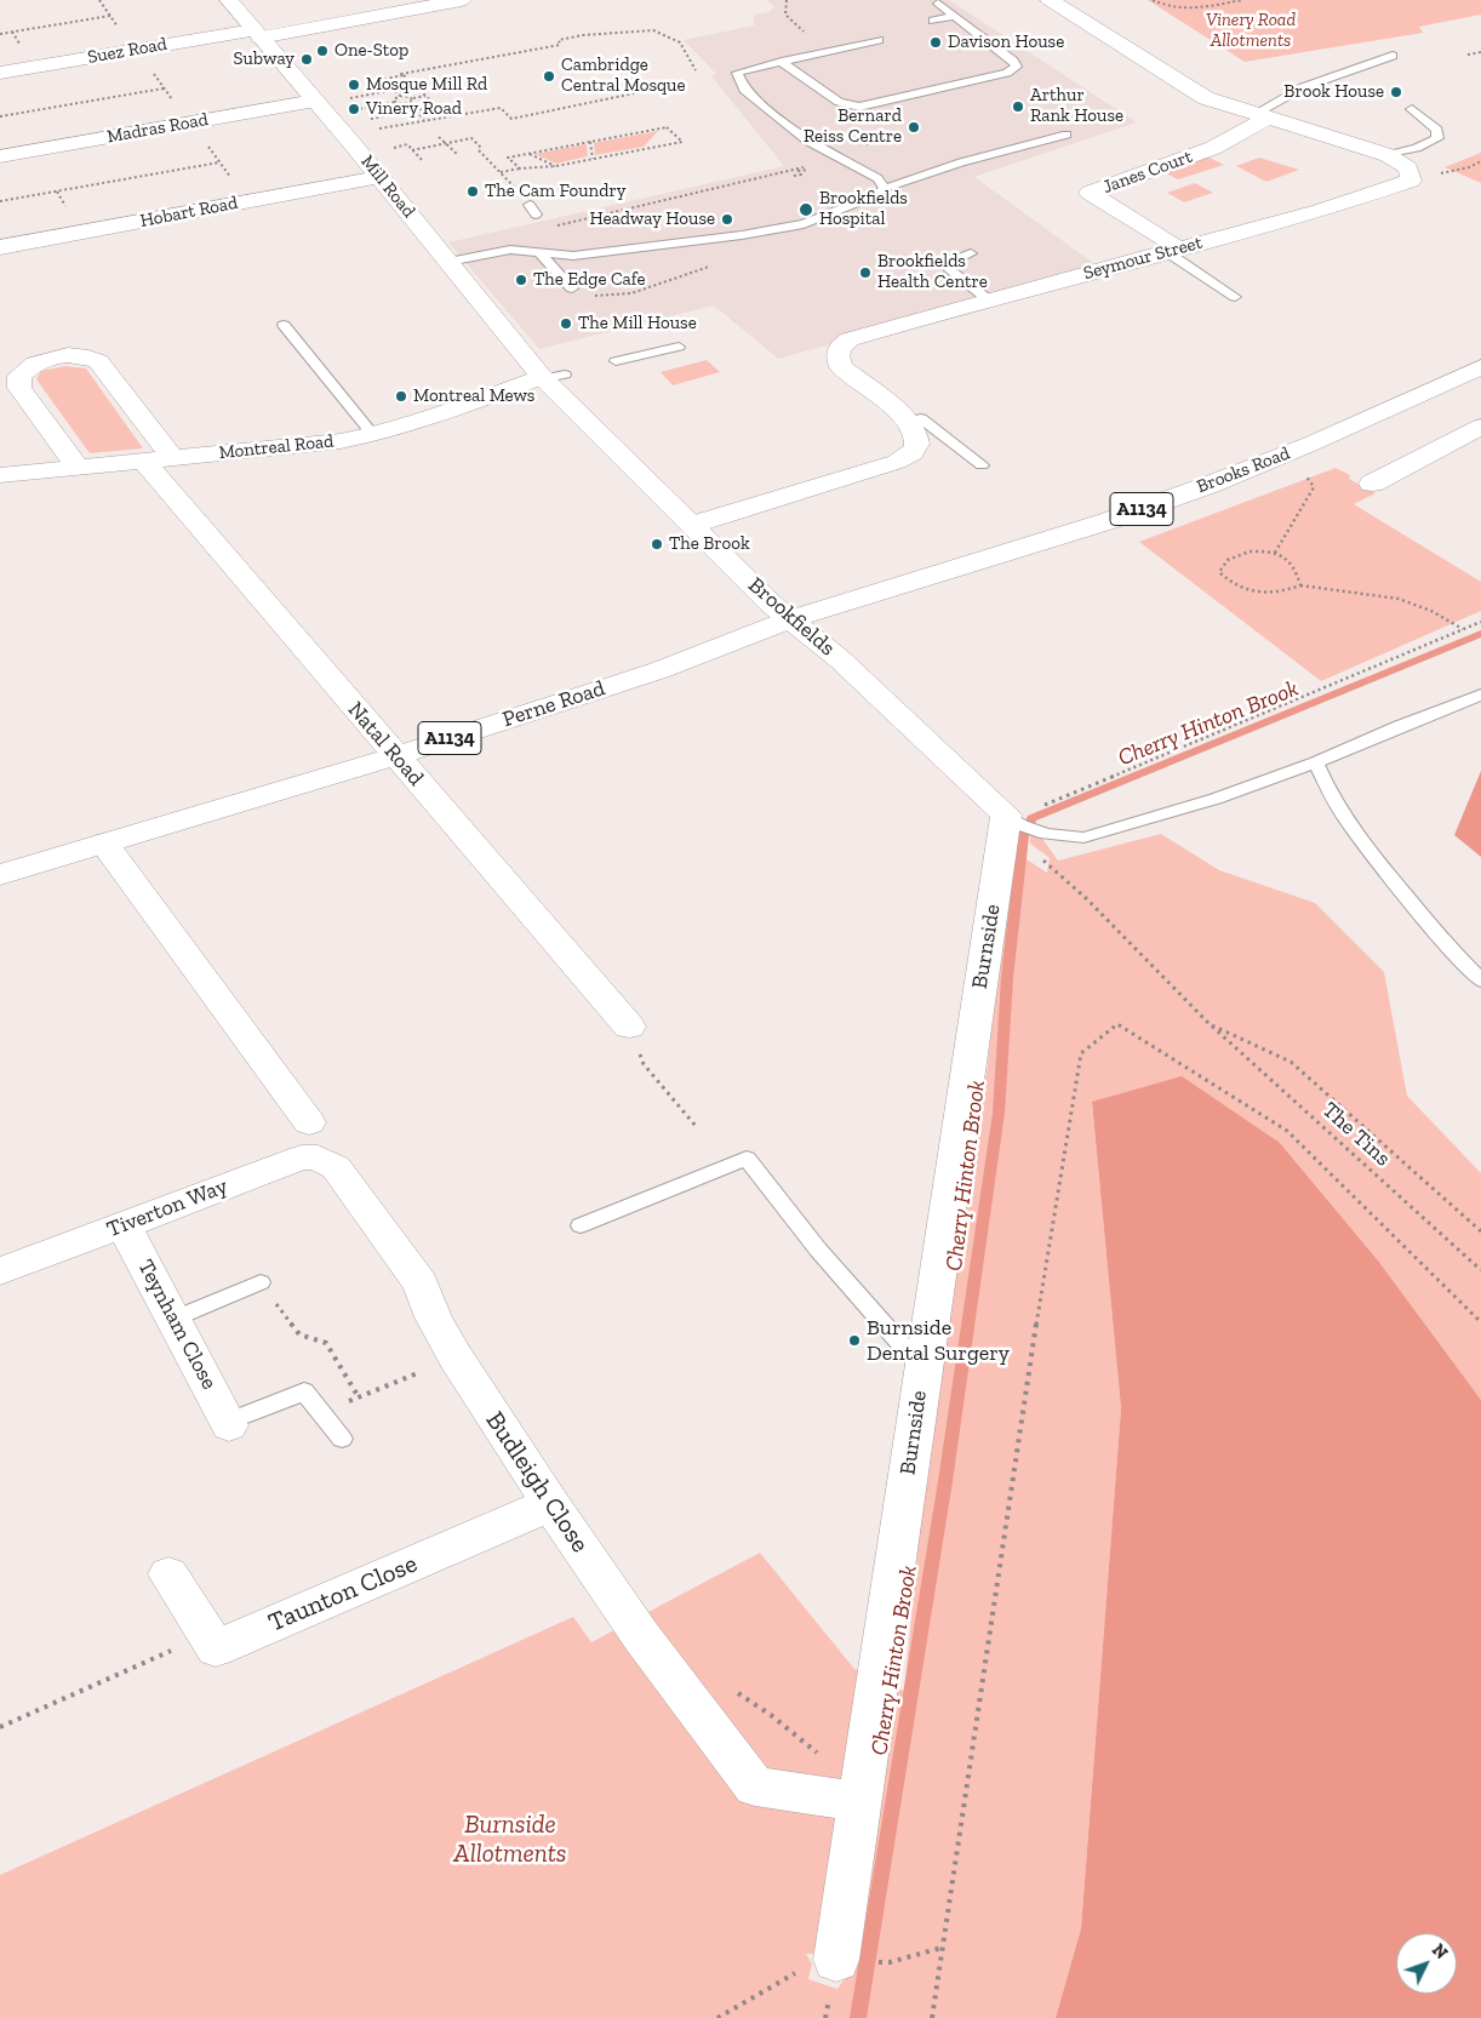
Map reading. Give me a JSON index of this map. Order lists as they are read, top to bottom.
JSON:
{
  "streets": {
    "street": [
      "Suez Road",
      "Madras Road",
      "Janes Court",
      "Mill Road",
      "Hobart Road",
      "Seymour Street",
      "Montreal Road",
      "Brooks Road",
      "A1134",
      "Brookfields",
      "Perne Road",
      "Natal Road",
      "Burnside",
      "Tiverton Way",
      "Teynham Close",
      "Budleigh Close",
      "Taunton Close"
    ],
    "path": ["The Tins"]
  },
  "crossings": [
    ["Suez Road", "Mill Road"],
    ["Madras Road", "Mill Road"],
    ["Janes Court", "Seymour Street"],
    ["Mill Road", "Hobart Road"],
    ["Mill Road", "Montreal Road"],
    ["Mill Road", "Brookfields"],
    ["Montreal Road", "Brookfields"],
    ["Montreal Road", "Natal Road"],
    ["Brooks Road", "Brookfields"],
    ["Brooks Road", "Perne Road"],
    ["Brookfields", "Perne Road"],
    ["Brookfields", "Burnside"],
    ["Perne Road", "Natal Road"],
    ["Burnside", "Budleigh Close"],
    ["Tiverton Way", "Teynham Close"],
    ["Tiverton Way", "Budleigh Close"],
    ["Budleigh Close", "Taunton Close"]
  ],
  "water": ["Cherry Hinton Brook"],
  "parks": ["Vinery Road Allotments", "Burnside Allotments"],
  "places": [
    "Davison House",
    "One-Stop",
    "Subway",
    "Cambridge Central Mosque",
    "Mosque Mill Rd",
    "Brook House",
    "Arthur Rank House",
    "Vinery Road",
    "Bernard Reiss Centre",
    "The Cam Foundry",
    "Brookfields Hospital",
    "Headway House",
    "Brookfields Health Centre",
    "The Edge Cafe",
    "The Mill House",
    "Montreal Mews",
    "The Brook",
    "Burnside Dental Surgery"
  ],
  "north": "top right"
}
